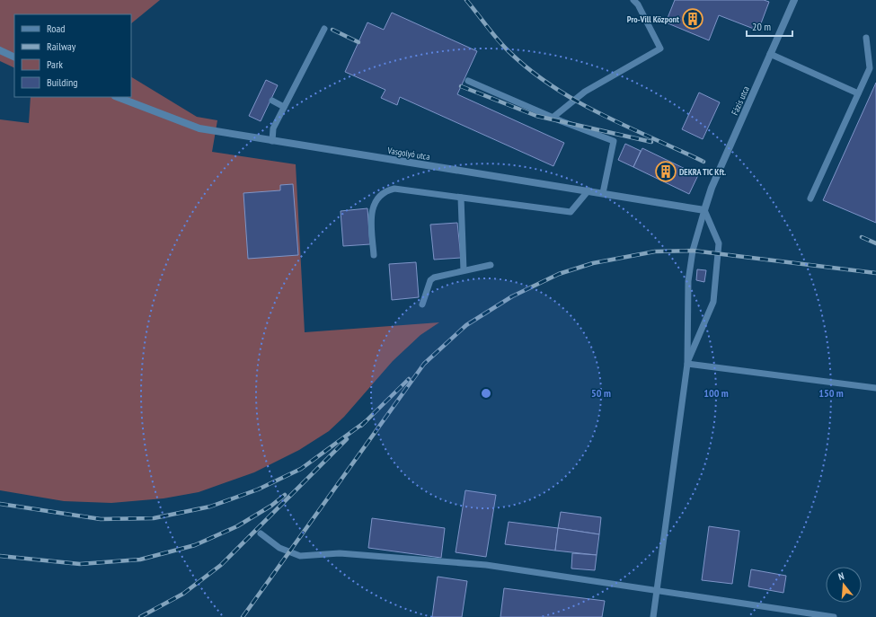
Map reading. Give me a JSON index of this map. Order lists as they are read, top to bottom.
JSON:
{
  "streets": {
    "street": ["Fázis utca", "Vasgolyó utca"]
  },
  "crossings": [
    ["Fázis utca", "Vasgolyó utca"]
  ],
  "places": {
    "building": ["Pro-Vill Központ", "DEKRA TIC Kft."]
  },
  "legend": [
    "Road",
    "Railway",
    "Park",
    "Building"
  ],
  "scale_bar": "20 m",
  "north": "top",
  "rings": ["50 m", "100 m", "150 m"]
}
